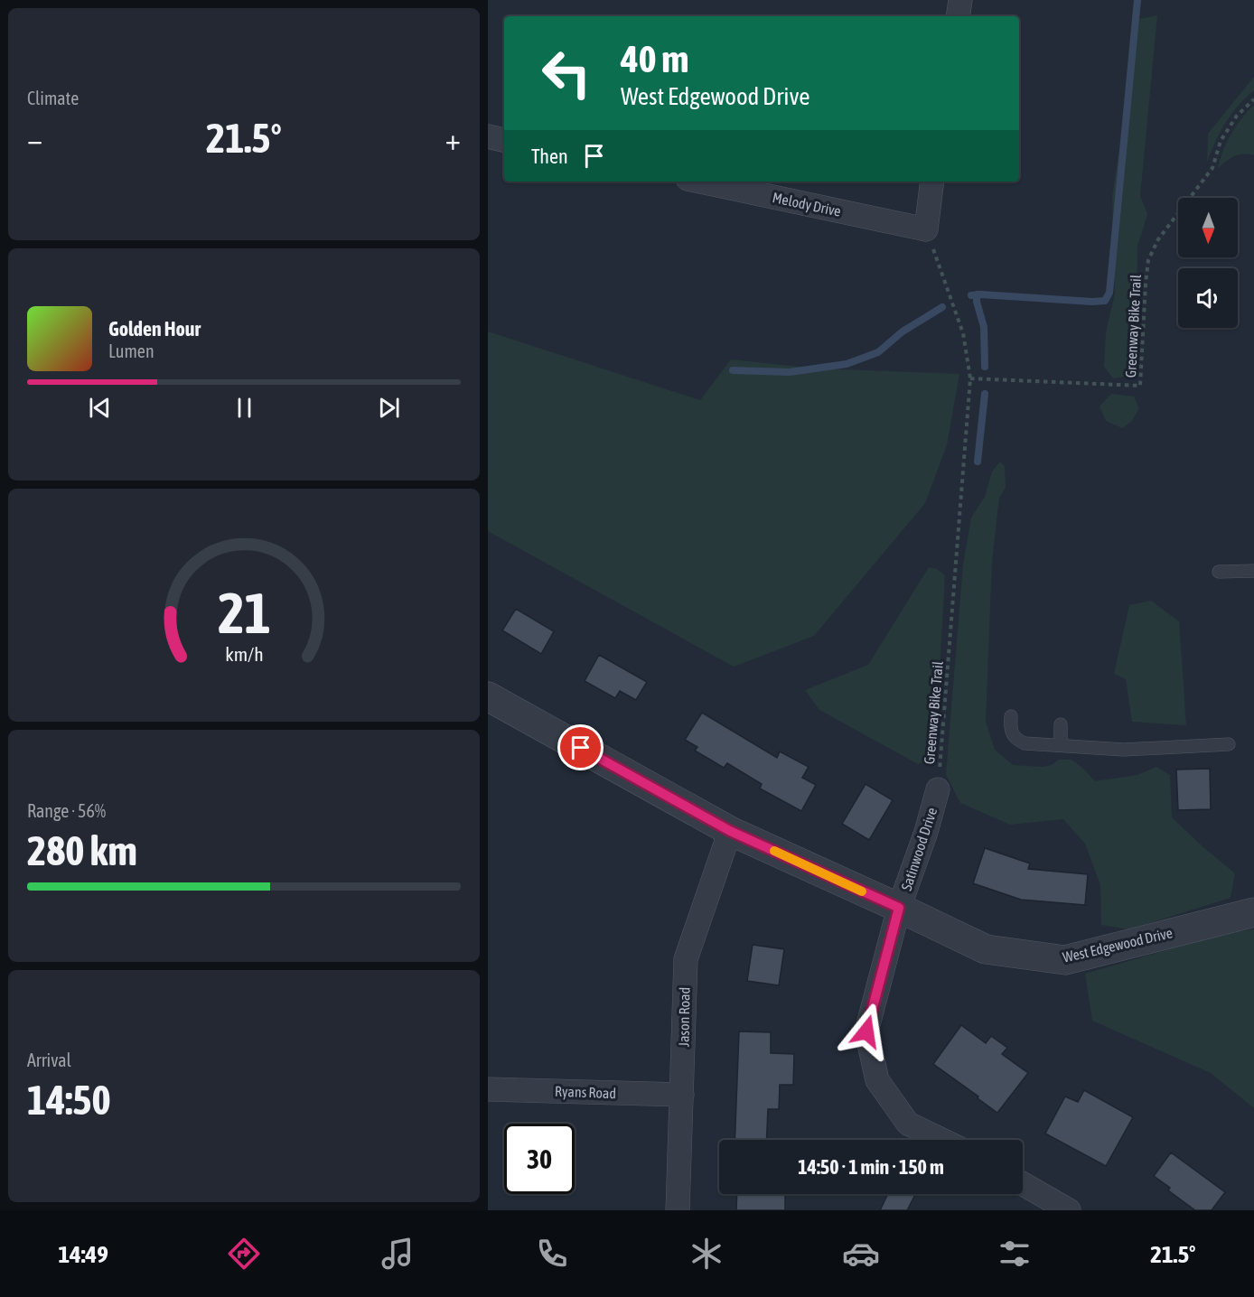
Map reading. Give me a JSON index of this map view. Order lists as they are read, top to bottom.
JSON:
{
  "streets": {
    "street": [
      "Melody Drive",
      "Satinwood Drive",
      "West Edgewood Drive",
      "Jason Road",
      "Ryans Road"
    ],
    "path": ["Greenway Bike Trail"]
  },
  "crossings": [
    ["Melody Drive", "Greenway Bike Trail"],
    ["Greenway Bike Trail", "Satinwood Drive"],
    ["Satinwood Drive", "West Edgewood Drive"],
    ["West Edgewood Drive", "Jason Road"],
    ["Jason Road", "Ryans Road"]
  ],
  "north": "bottom",
  "page": {
    "tile": [
      "Climate",
      ["Range · 56%", "280 km"],
      ["Arrival", "14:50"]
    ],
    "turn": ["40 m", "West Edgewood Drive"],
    "heat": ["−", "21.5°", "+"],
    "then": "Then",
    "song": ["Golden Hour", "Lumen"],
    "limit": "30",
    "trip": "14:50 · 1 min · 150 m",
    "tabs": ["14:49", "21.5°"],
    "gauge": ["21", "km/h"]
  }
}
